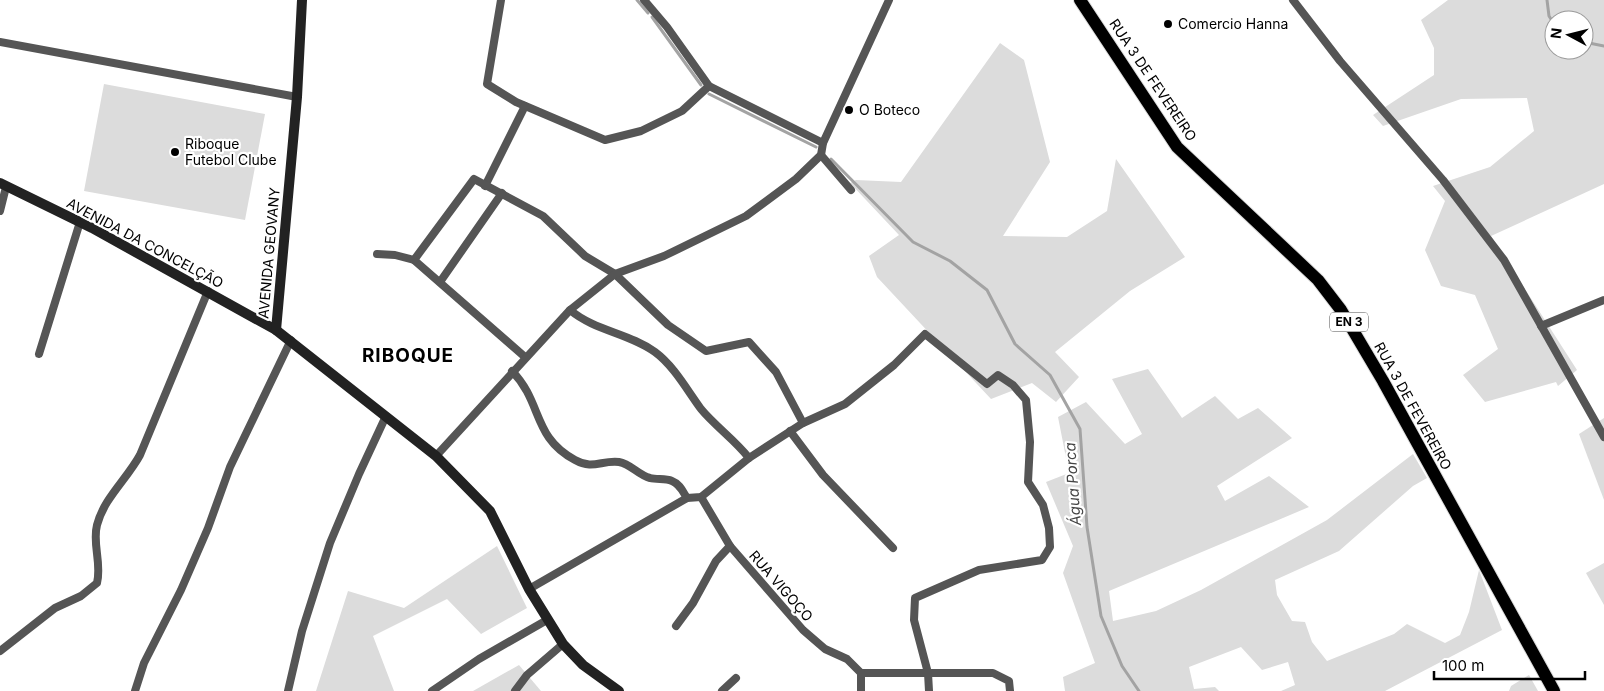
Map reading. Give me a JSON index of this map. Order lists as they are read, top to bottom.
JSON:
{
  "streets": {
    "main road": [
      "RUA 3 DE FEVEREIRO",
      "AVENIDA DA CONCELÇÃO",
      "AVENIDA GEOVANY",
      "EN 3"
    ],
    "street": ["RUA VIGOÇO"]
  },
  "crossings": [
    ["AVENIDA DA CONCELÇÃO", "AVENIDA GEOVANY"]
  ],
  "districts": ["RIBOQUE"],
  "water": ["Água Porca"],
  "places": ["Comercio Hanna", "O Boteco", "Riboque Futebol Clube"],
  "scale_bar": "100 m",
  "north": "left"
}
